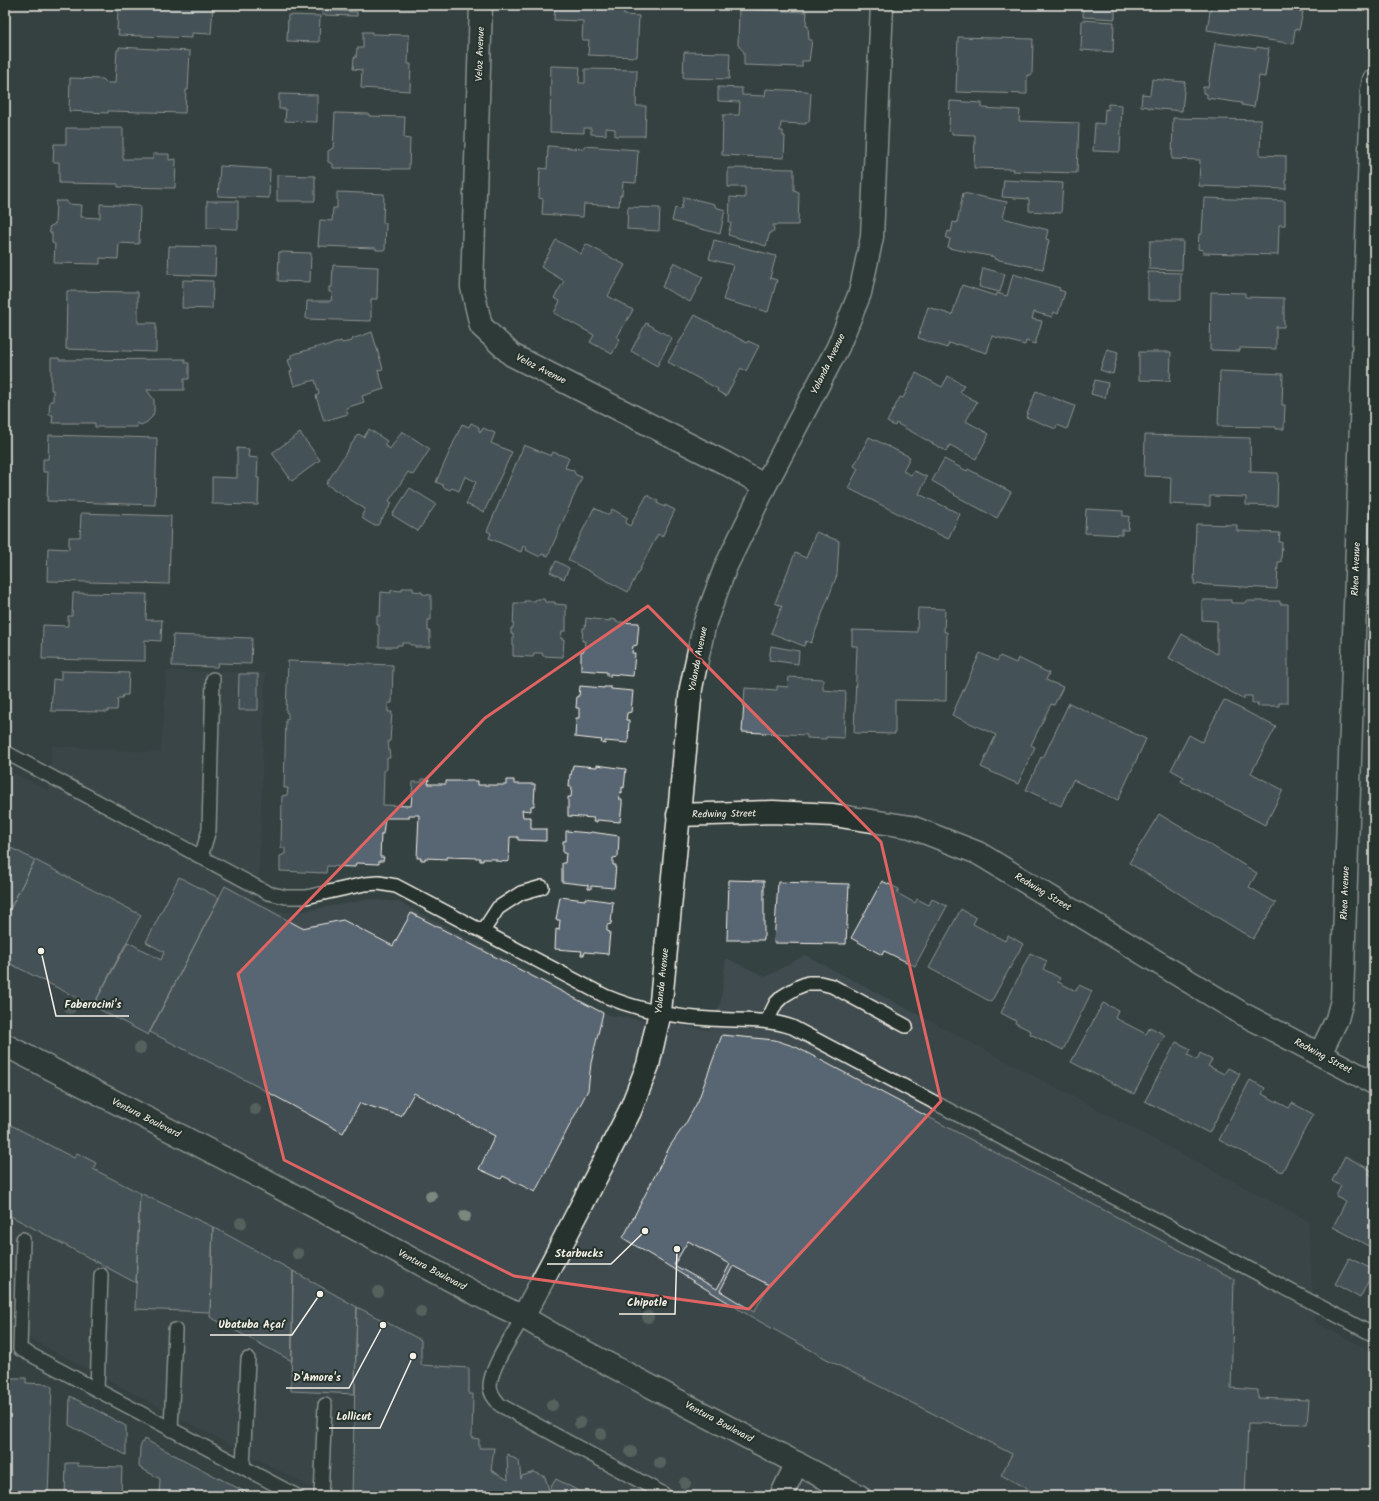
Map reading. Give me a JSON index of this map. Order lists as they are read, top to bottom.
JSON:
{
  "streets": {
    "street": [
      "Veloz Avenue",
      "Yolanda Avenue",
      "Rhea Avenue",
      "Redwing Street",
      "Ventura Boulevard"
    ]
  },
  "crossings": [
    ["Veloz Avenue", "Yolanda Avenue"],
    ["Yolanda Avenue", "Redwing Street"],
    ["Yolanda Avenue", "Ventura Boulevard"],
    ["Rhea Avenue", "Redwing Street"]
  ],
  "places": [
    "Faberocini's",
    "Starbucks",
    "Chipotle",
    "Ubatuba Açaí",
    "D'Amore's",
    "Lollicut"
  ]
}
